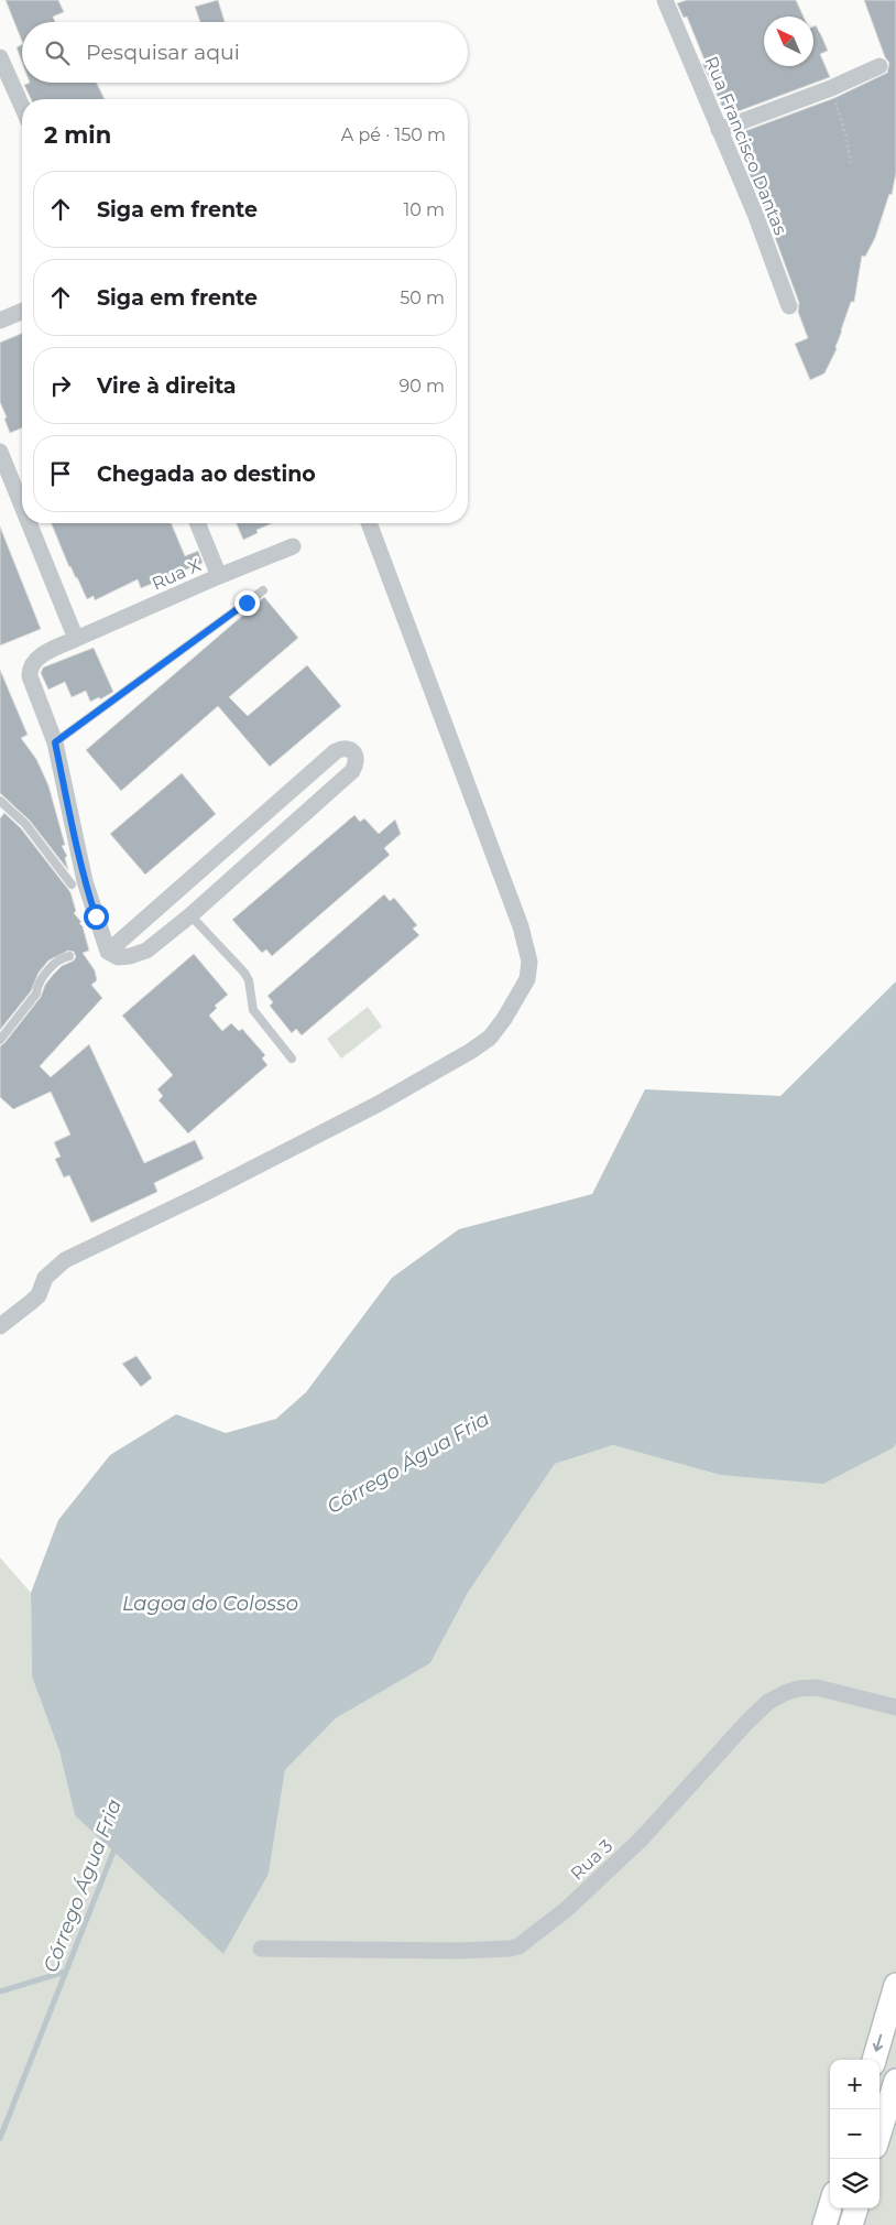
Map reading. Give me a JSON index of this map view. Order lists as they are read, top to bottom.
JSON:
{
  "streets": {
    "street": ["Rua Francisco Dantas", "Rua X", "Rua 3"]
  },
  "water": ["Córrego Água Fria", "Lagoa do Colosso"],
  "north": "top left",
  "page": {
    "search": "Pesquisar aqui",
    "heading": ["2 min", "A pé · 150 m"],
    "list": [
      ["Siga em frente", "10 m"],
      ["Siga em frente", "50 m"],
      ["Vire à direita", "90 m"],
      "Chegada ao destino"
    ],
    "map_buttons": ["+", "−"]
  }
}
